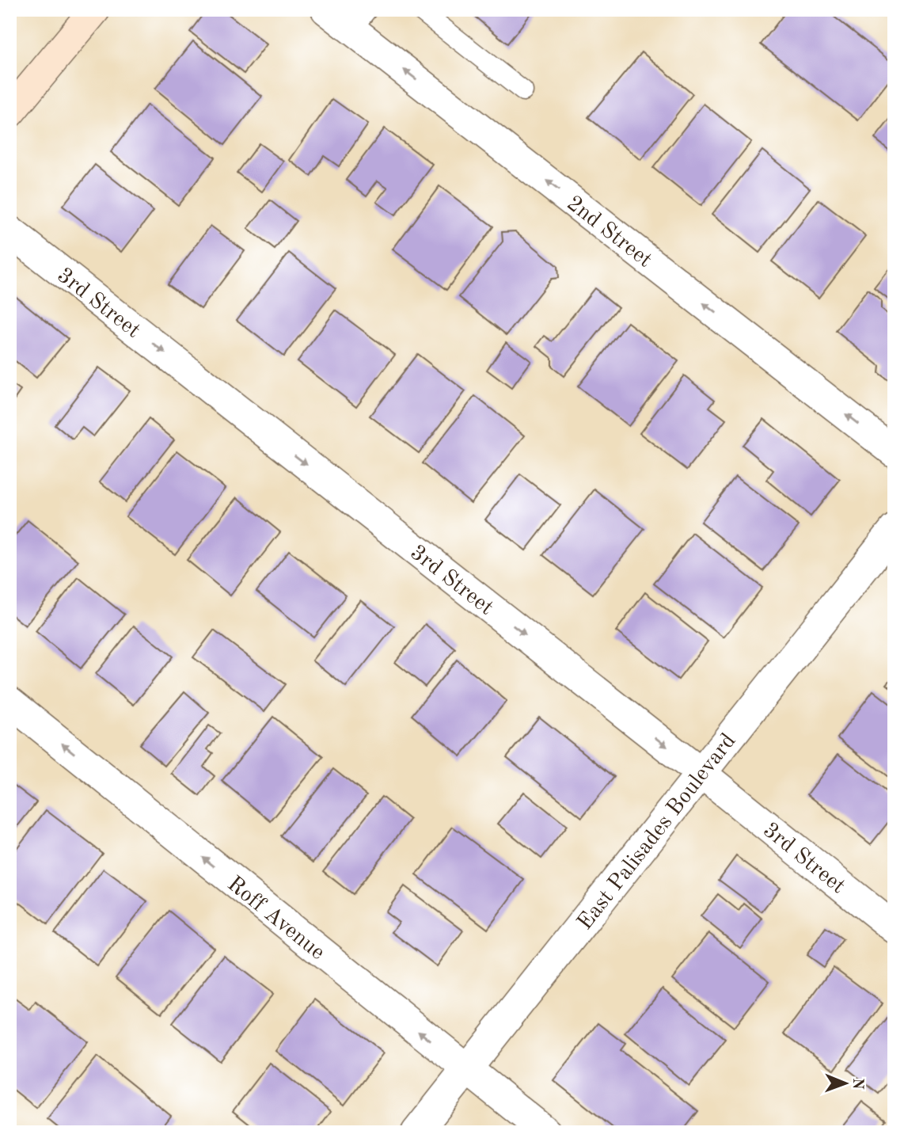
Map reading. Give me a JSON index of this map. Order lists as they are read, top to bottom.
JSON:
{
  "streets": {
    "street": [
      "2nd Street",
      "3rd Street",
      "East Palisades Boulevard",
      "Roff Avenue"
    ]
  },
  "crossings": [
    ["3rd Street", "East Palisades Boulevard"],
    ["East Palisades Boulevard", "Roff Avenue"]
  ],
  "one_way": ["2nd Street", "3rd Street", "Roff Avenue"],
  "north": "right"
}
